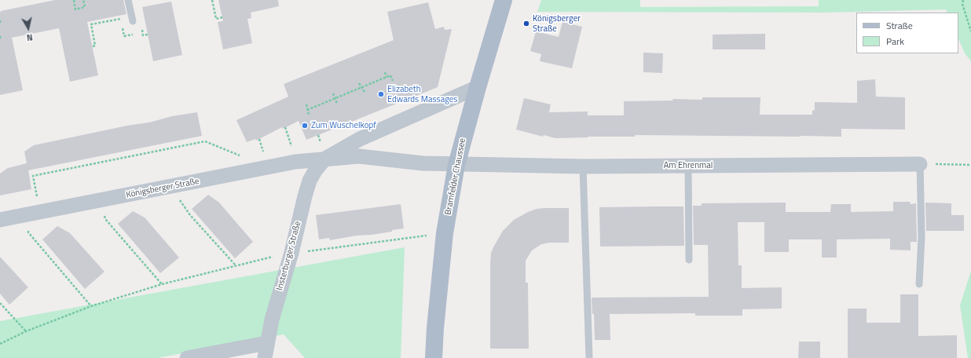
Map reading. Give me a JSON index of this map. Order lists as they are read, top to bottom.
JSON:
{
  "streets": {
    "main road": ["Bramfelder Chaussee"],
    "street": ["Am Ehrenmal", "Königsberger Straße", "Insterburger Straße"]
  },
  "crossings": [
    ["Am Ehrenmal", "Bramfelder Chaussee"],
    ["Am Ehrenmal", "Königsberger Straße"],
    ["Bramfelder Chaussee", "Königsberger Straße"],
    ["Königsberger Straße", "Insterburger Straße"]
  ],
  "places": ["Königsberger Straße", "Elizabeth Edwards Massages", "Zum Wuschelkopf"],
  "legend": ["Straße", "Park"],
  "north": "bottom"
}
